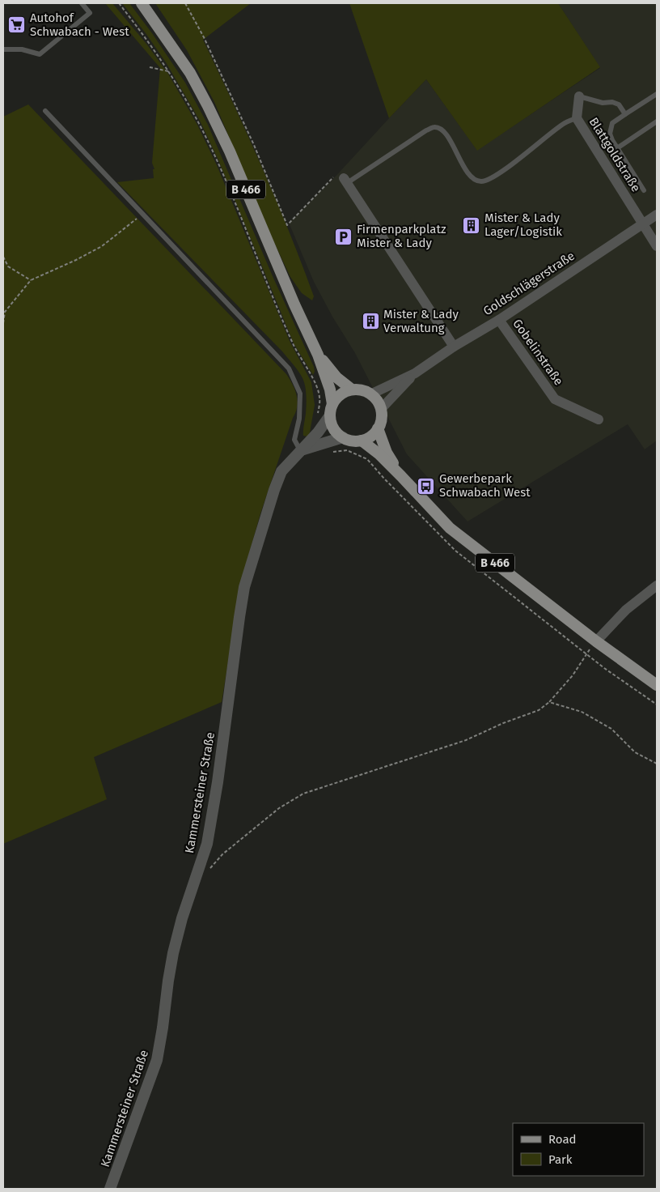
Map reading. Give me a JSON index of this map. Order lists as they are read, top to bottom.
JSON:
{
  "streets": {
    "main road": ["B 466"],
    "street": [
      "Blattgoldstraße",
      "Goldschlägerstraße",
      "Gobelinstraße",
      "Kammersteiner Straße"
    ]
  },
  "crossings": [
    ["Blattgoldstraße", "Goldschlägerstraße"],
    ["B 466", "Goldschlägerstraße"],
    ["B 466", "Kammersteiner Straße"],
    ["Goldschlägerstraße", "Gobelinstraße"],
    ["Goldschlägerstraße", "Kammersteiner Straße"]
  ],
  "places": {
    "supermarket": ["Autohof Schwabach - West"],
    "building": ["Mister & Lady Lager/Logistik", "Mister & Lady Verwaltung"],
    "parking": ["Firmenparkplatz Mister & Lady"],
    "bus stop": ["Gewerbepark Schwabach West"]
  },
  "legend": ["Road", "Park"]
}
